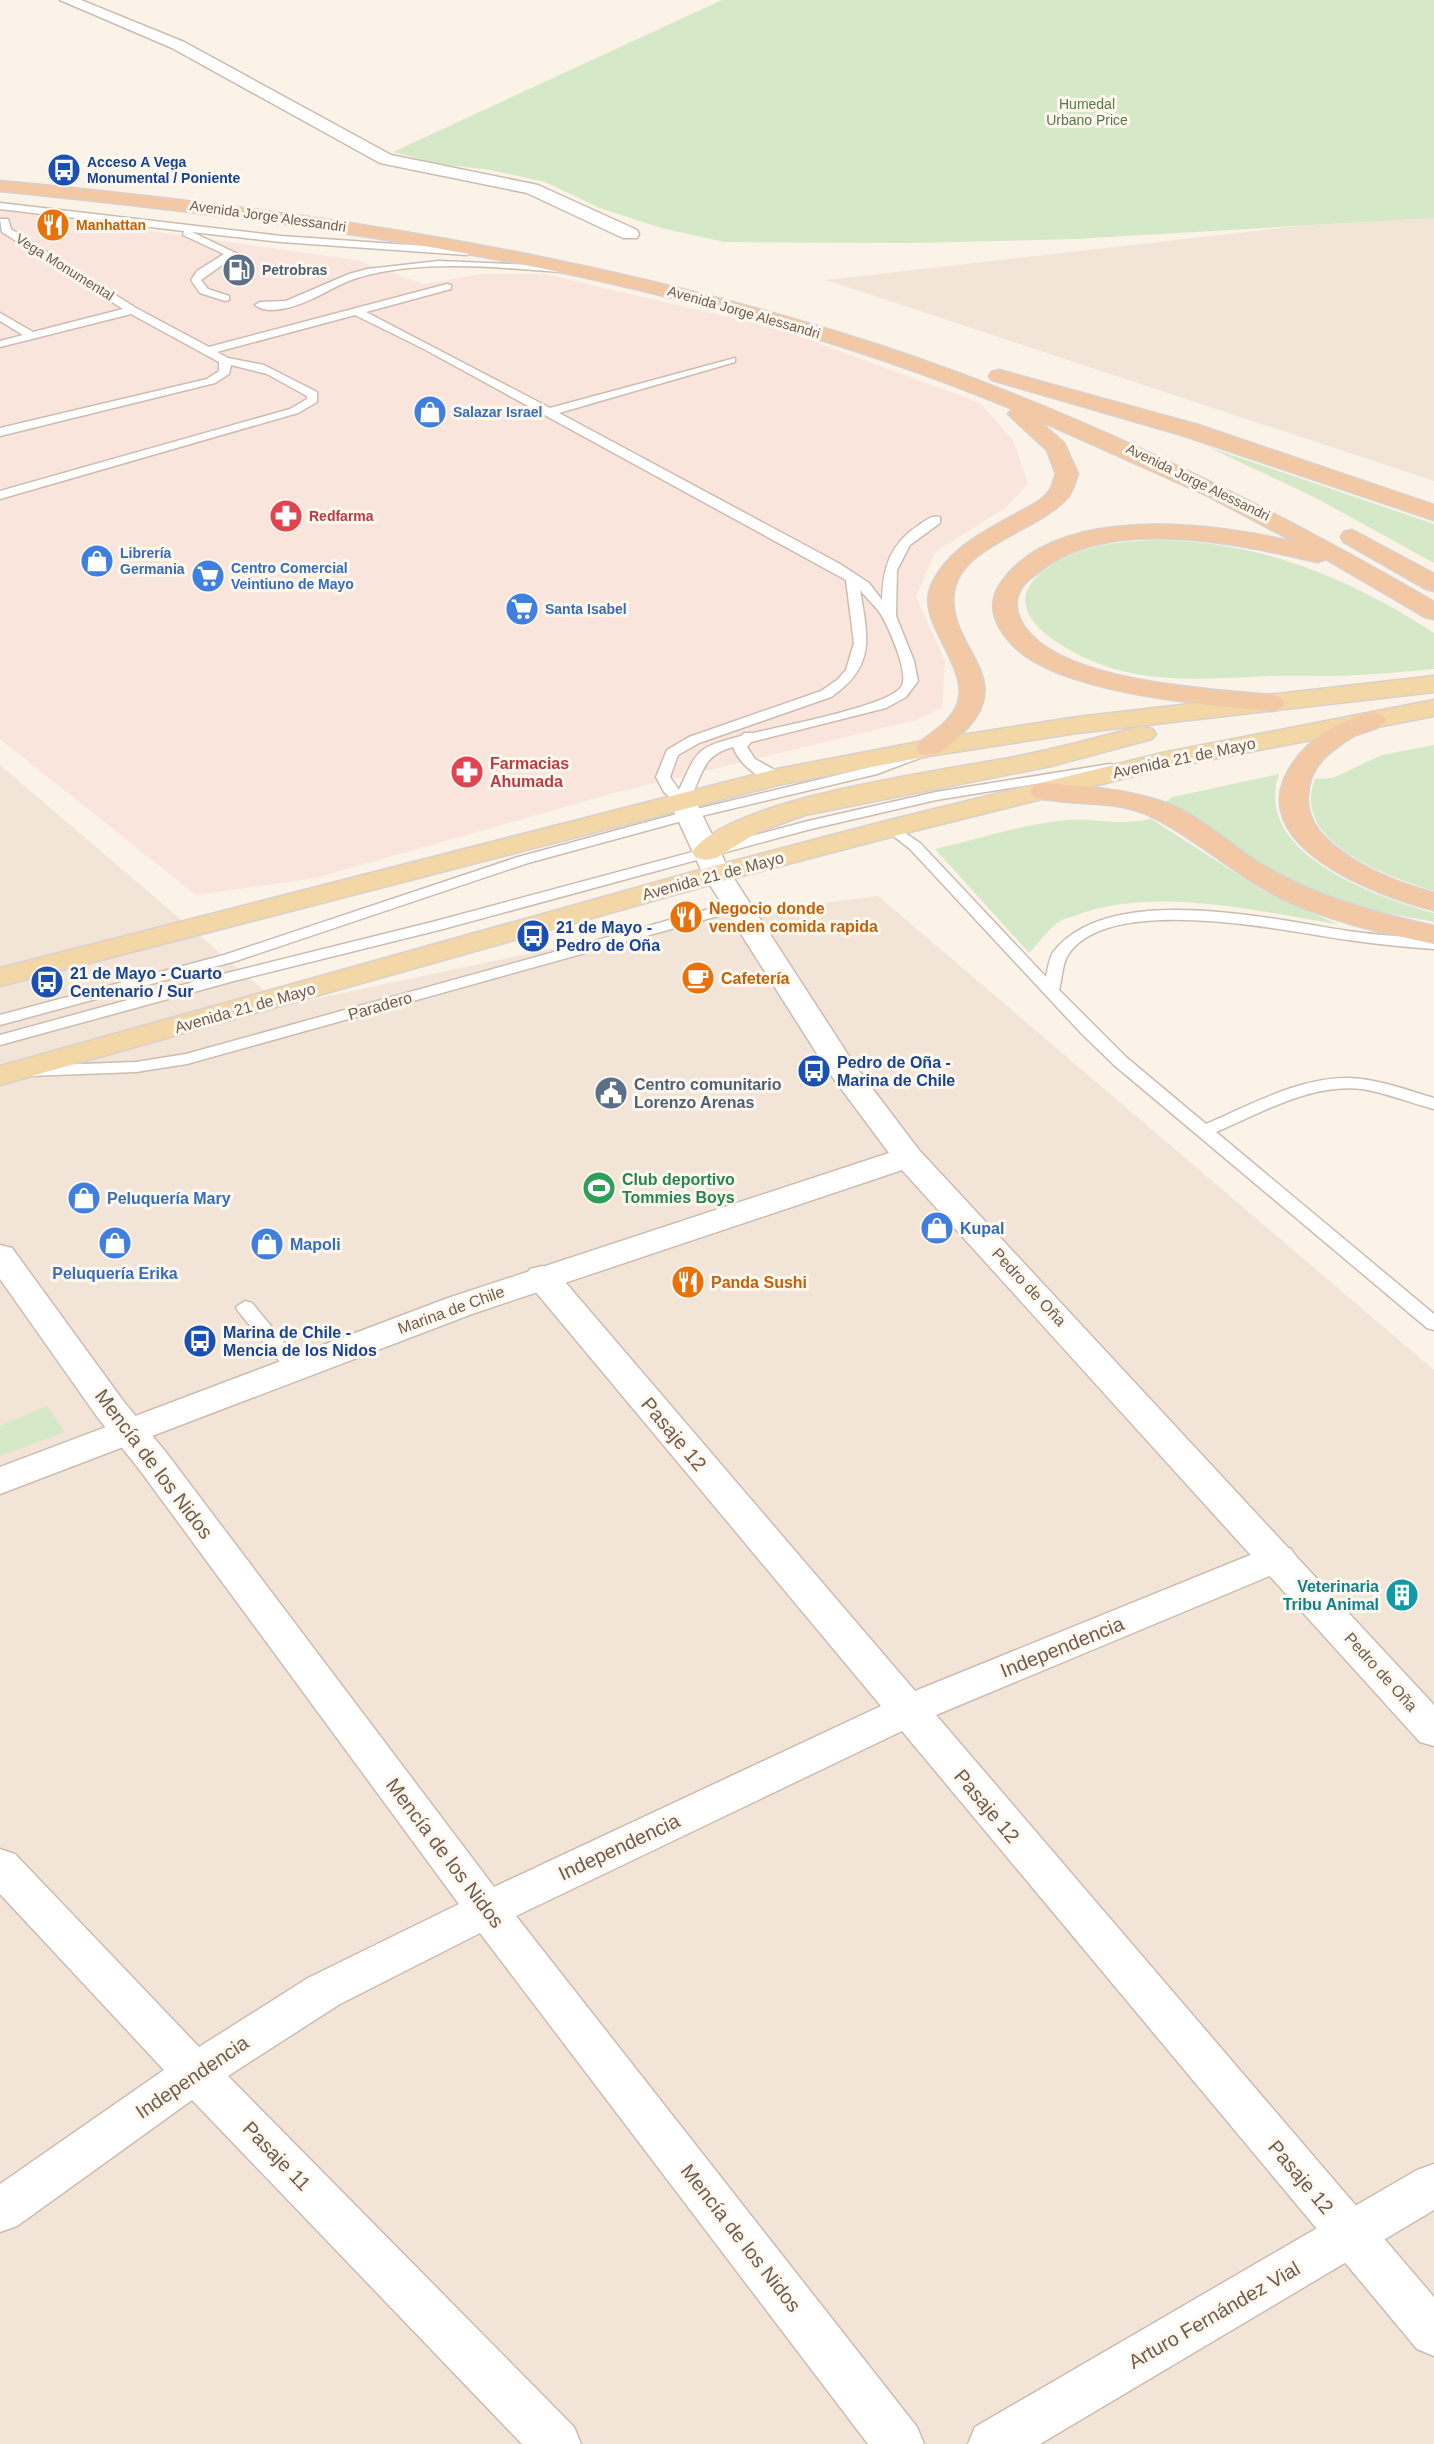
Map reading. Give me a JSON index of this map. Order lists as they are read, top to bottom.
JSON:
{
  "streets": {
    "highway": ["Avenida Jorge Alessandri"],
    "main road": ["Avenida 21 de Mayo"],
    "street": [
      "Pedro de Oña",
      "Marina de Chile",
      "Pasaje 12",
      "Mencía de los Nidos",
      "Independencia",
      "Pasaje 11",
      "Arturo Fernández Vial"
    ],
    "lane": ["Vega Monumental", "Paradero"]
  },
  "crossings": [
    ["Avenida 21 de Mayo", "Paradero"],
    ["Avenida 21 de Mayo", "Pedro de Oña"],
    ["Paradero", "Pedro de Oña"],
    ["Pedro de Oña", "Marina de Chile"],
    ["Pedro de Oña", "Independencia"],
    ["Marina de Chile", "Pasaje 12"],
    ["Marina de Chile", "Mencía de los Nidos"],
    ["Pasaje 12", "Independencia"],
    ["Pasaje 12", "Arturo Fernández Vial"],
    ["Mencía de los Nidos", "Independencia"],
    ["Independencia", "Pasaje 11"]
  ],
  "parks": ["Humedal Urbano Price"],
  "places": {
    "bus stop": [
      "Acceso A Vega Monumental / Poniente",
      "21 de Mayo - Pedro de Oña",
      "21 de Mayo - Cuarto Centenario / Sur",
      "Pedro de Oña - Marina de Chile",
      "Marina de Chile - Mencia de los Nidos"
    ],
    "restaurant": ["Manhattan", "Negocio donde venden comida rapida", "Panda Sushi"],
    "fuel station": ["Petrobras"],
    "shop": [
      "Salazar Israel",
      "Librería Germania",
      "Peluquería Mary",
      "Kupal",
      "Peluquería Erika",
      "Mapoli"
    ],
    "pharmacy": ["Redfarma", "Farmacias Ahumada"],
    "supermarket": ["Centro Comercial Veintiuno de Mayo", "Santa Isabel"],
    "cafe": ["Cafetería"],
    "public building": ["Centro comunitario Lorenzo Arenas"],
    "sports": ["Club deportivo Tommies Boys"],
    "building": ["Veterinaria Tribu Animal"]
  }
}
